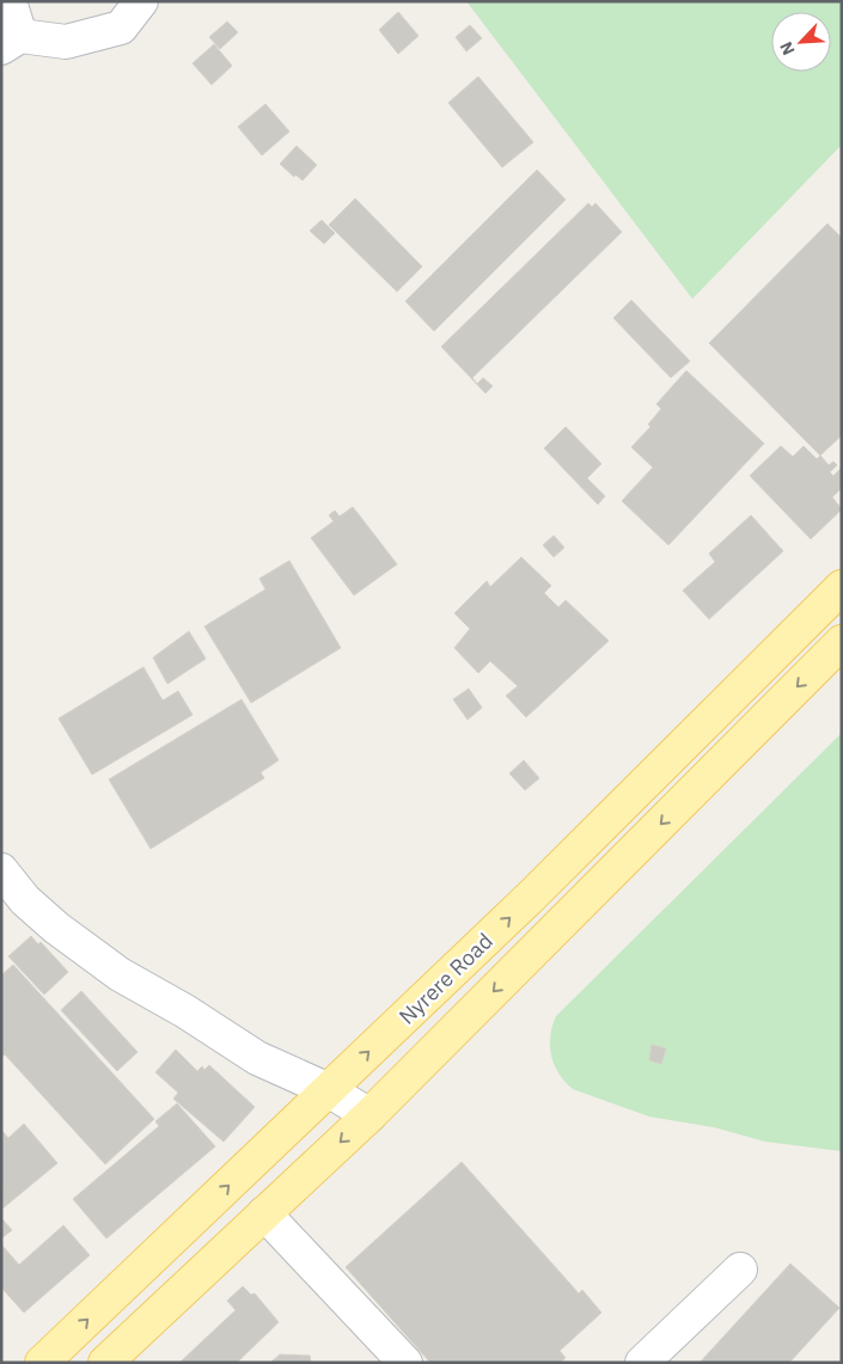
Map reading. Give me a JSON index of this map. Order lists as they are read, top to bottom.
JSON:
{
  "streets": {
    "main road": ["Nyrere Road"]
  },
  "north": "bottom left"
}
